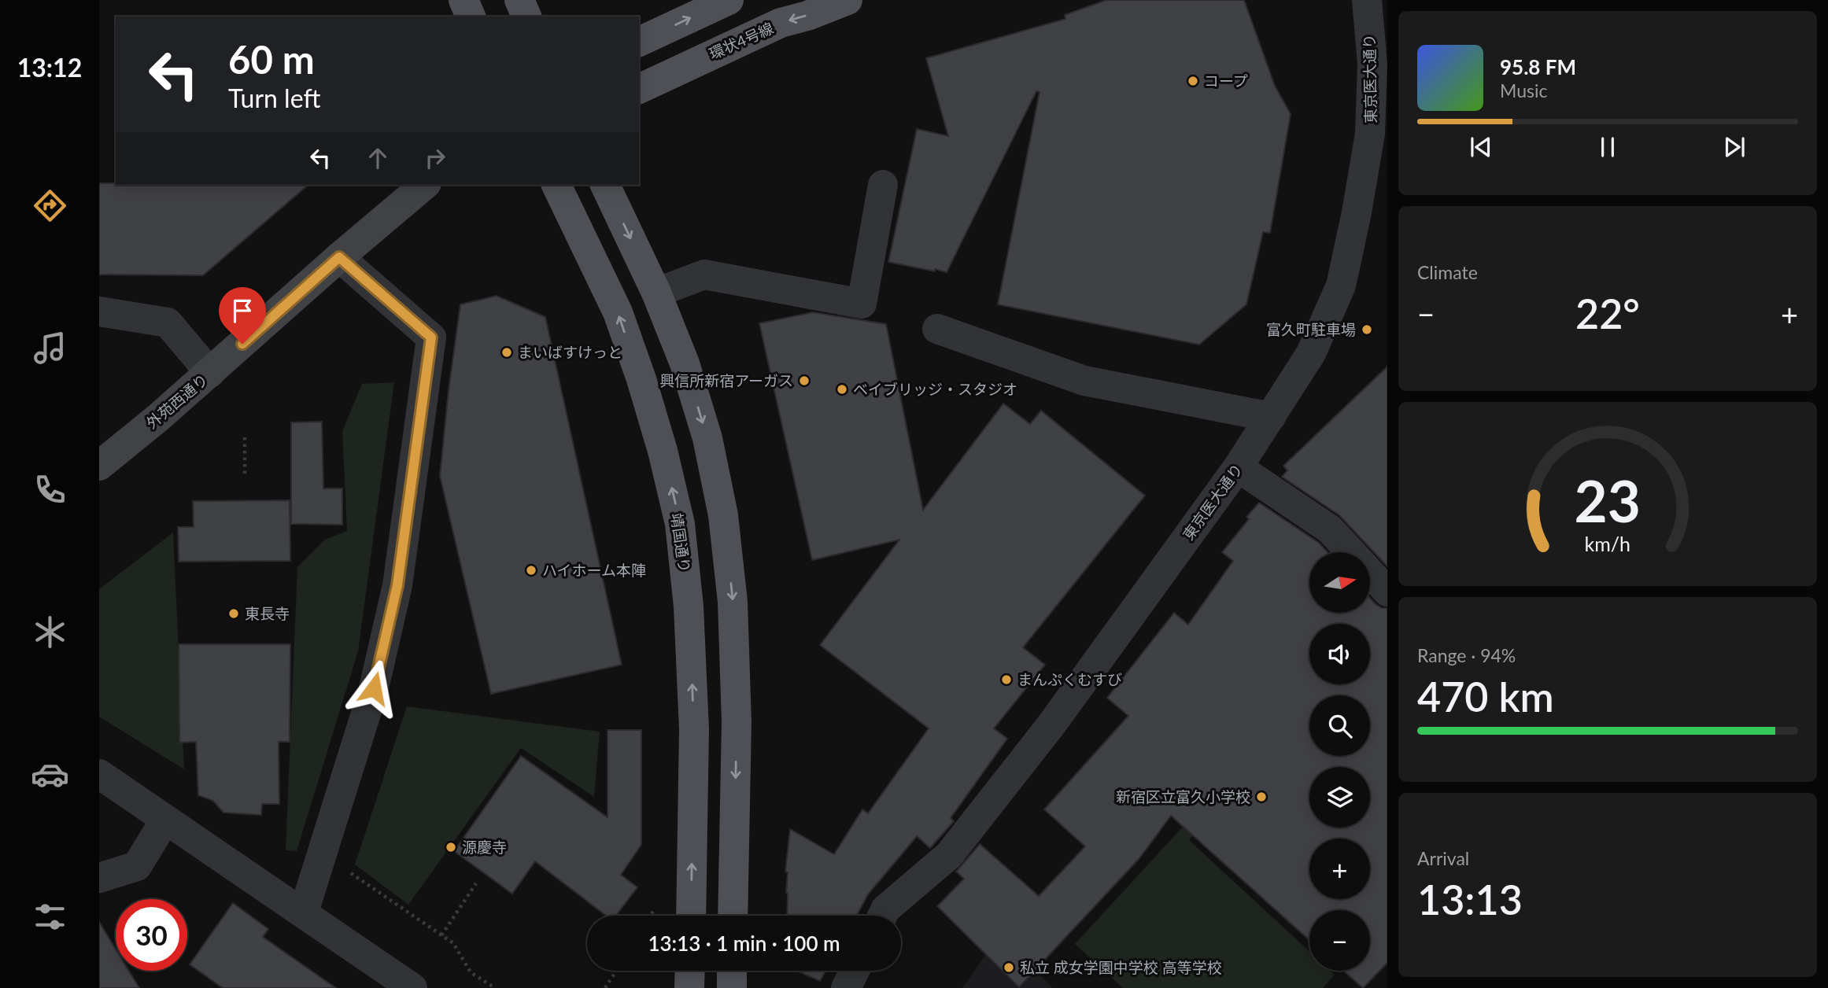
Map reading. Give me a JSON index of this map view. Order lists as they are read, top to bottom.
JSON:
{
  "streets": {
    "main road": ["環状4号線", "外苑西通り", "靖国通り"],
    "street": ["東京医大通り"]
  },
  "places": [
    "コープ",
    "富久町駐車場",
    "まいばすけっと",
    "興信所新宿アーガス",
    "ベイブリッジ・スタジオ",
    "ハイホーム本陣",
    "東長寺",
    "まんぷくむすび",
    "新宿区立富久小学校",
    "源慶寺",
    "私立 成女学園中学校 高等学校"
  ],
  "north": "right",
  "page": {
    "tabs": "13:12",
    "turn": ["60 m", "Turn left"],
    "song": ["95.8 FM", "Music"],
    "tile": [
      "Climate",
      ["Range · 94%", "470 km"],
      ["Arrival", "13:13"]
    ],
    "heat": ["−", "22°", "+"],
    "map_buttons": ["+", "−"],
    "limit": "30",
    "trip": "13:13 · 1 min · 100 m",
    "gauge": ["23", "km/h"]
  }
}
